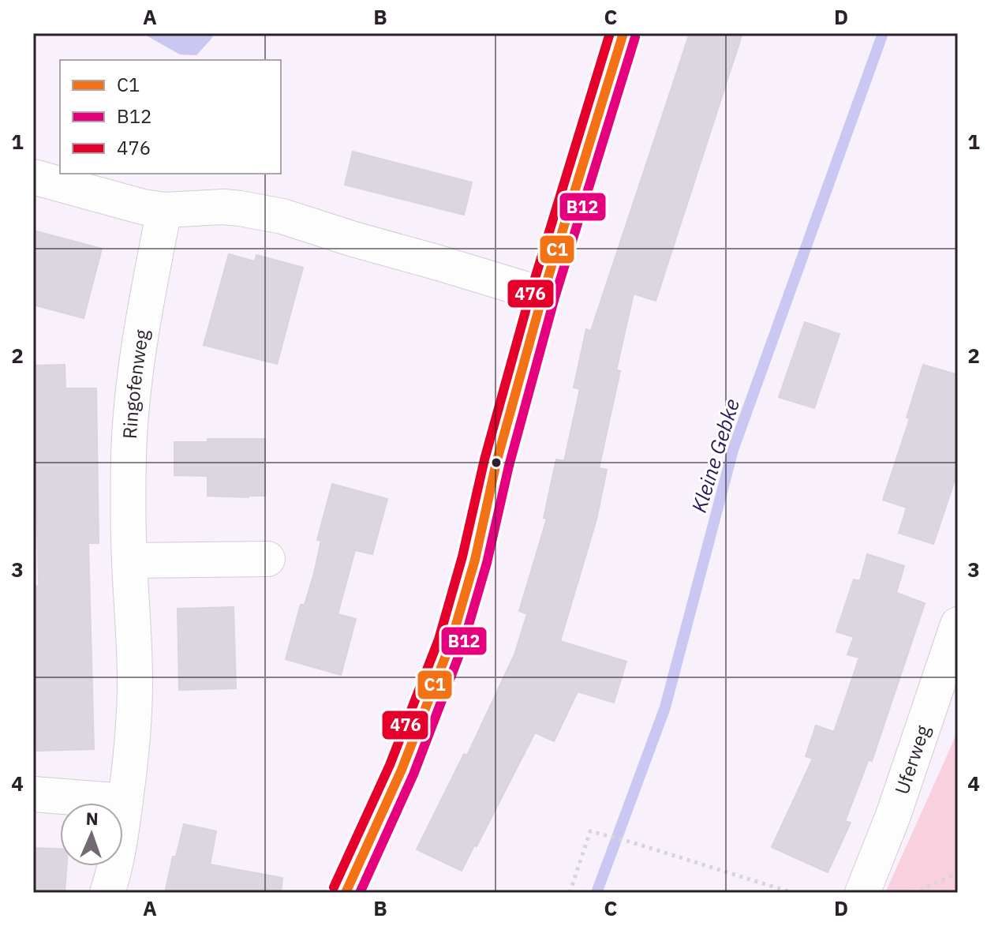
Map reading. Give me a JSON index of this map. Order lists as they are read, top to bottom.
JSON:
{
  "streets": {
    "street": ["Ringofenweg", "Uferweg"]
  },
  "water": ["Kleine Gebke"],
  "lines": ["transit line C1", "transit line 476", "transit line B12"],
  "legend": ["C1", "B12", "476"],
  "north": "top",
  "grid": {
    "columns": [
      "A",
      "B",
      "C",
      "D"
    ],
    "rows": [
      "1",
      "2",
      "3",
      "4"
    ]
  }
}
